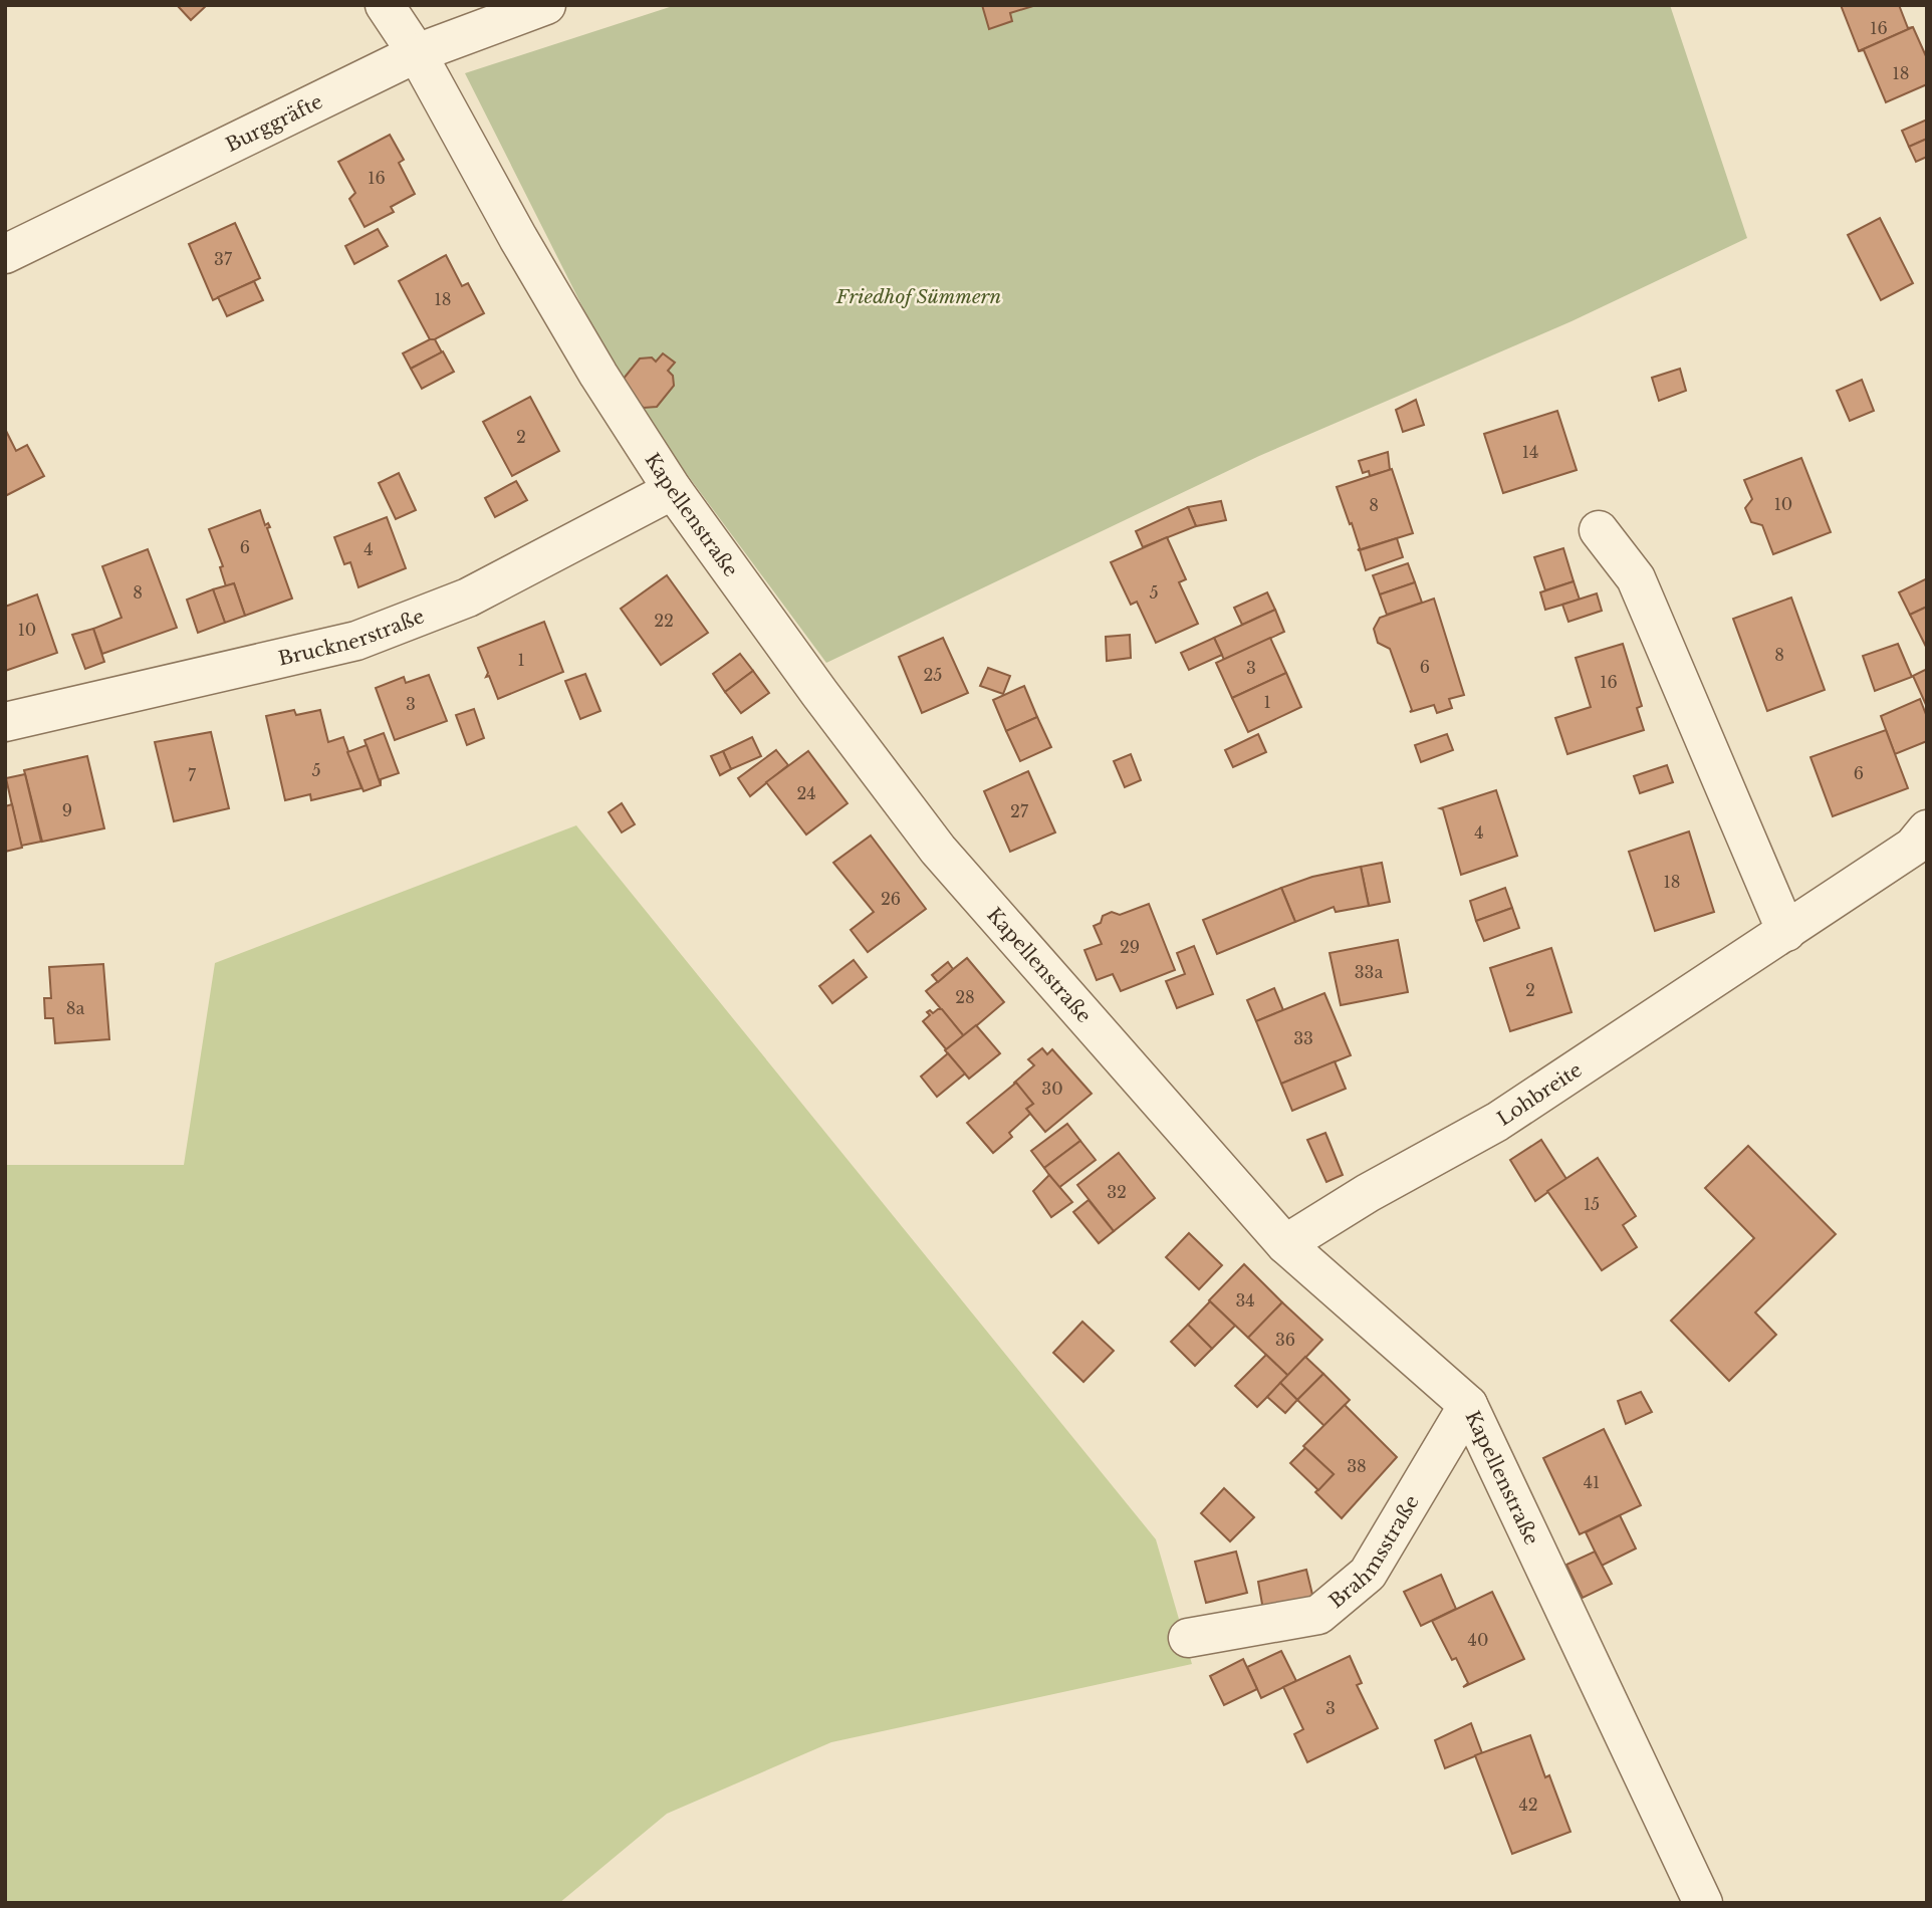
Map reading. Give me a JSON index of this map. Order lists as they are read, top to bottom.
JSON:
{
  "streets": {
    "street": [
      "Burggräfte",
      "Kapellenstraße",
      "Brucknerstraße",
      "Lohbreite",
      "Brahmsstraße"
    ]
  },
  "crossings": [
    ["Burggräfte", "Kapellenstraße"],
    ["Kapellenstraße", "Brucknerstraße"],
    ["Kapellenstraße", "Lohbreite"],
    ["Kapellenstraße", "Brahmsstraße"]
  ],
  "parks": ["Friedhof Sümmern"],
  "house_numbers": [
    "16",
    "18",
    "16",
    "37",
    "18",
    "2",
    "14",
    "10",
    "8",
    "6",
    "4",
    "8",
    "5",
    "22",
    "10",
    "8",
    "1",
    "6",
    "3",
    "25",
    "16",
    "1",
    "3",
    "5",
    "6",
    "7",
    "24",
    "9",
    "27",
    "4",
    "18",
    "26",
    "29",
    "33a",
    "2",
    "28",
    "8a",
    "33",
    "30",
    "32",
    "15",
    "34",
    "36",
    "38",
    "41",
    "40",
    "3",
    "42"
  ]
}
